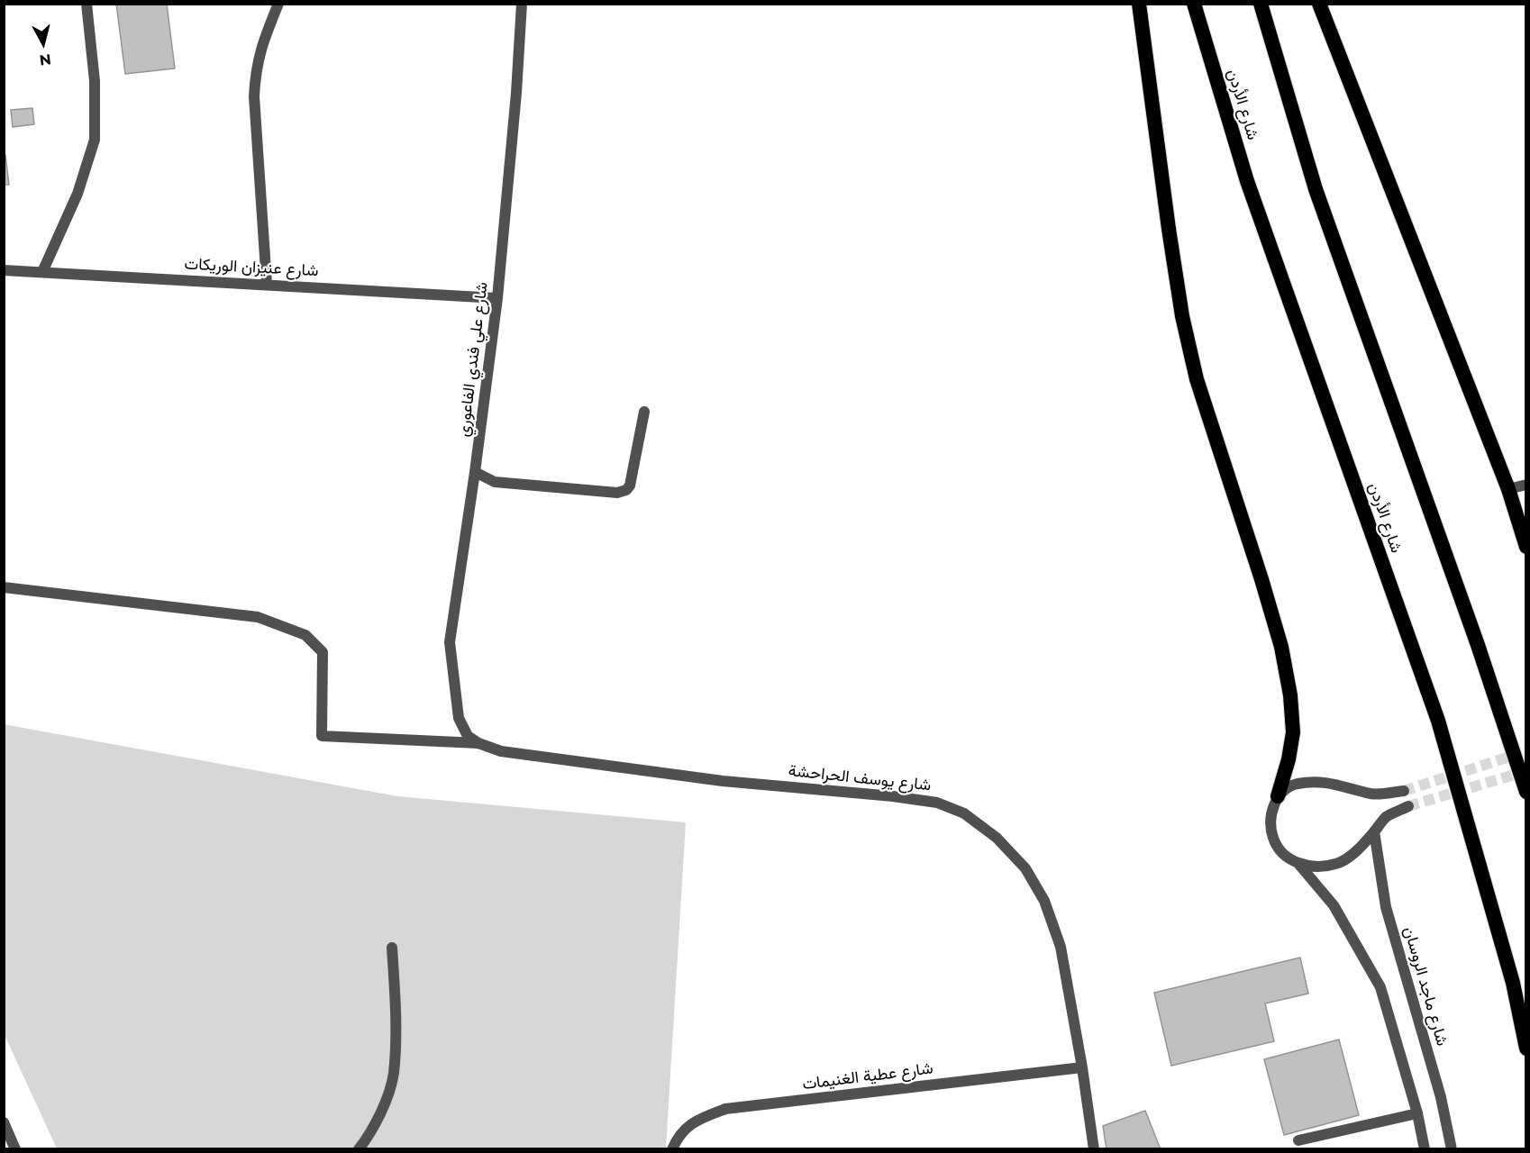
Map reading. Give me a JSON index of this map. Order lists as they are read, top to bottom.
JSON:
{
  "streets": {
    "highway": ["شارع الأردن"],
    "street": [
      "شارع عنيزان الوريكات",
      "شارع علي فندي الفاعوري",
      "شارع يوسف الحراحشة",
      "شارع ماجد الروسان",
      "شارع عطية الغنيمات"
    ]
  },
  "crossings": [
    ["شارع عنيزان الوريكات", "شارع علي فندي الفاعوري"],
    ["شارع علي فندي الفاعوري", "شارع يوسف الحراحشة"],
    ["شارع يوسف الحراحشة", "شارع عطية الغنيمات"]
  ],
  "north": "bottom"
}
